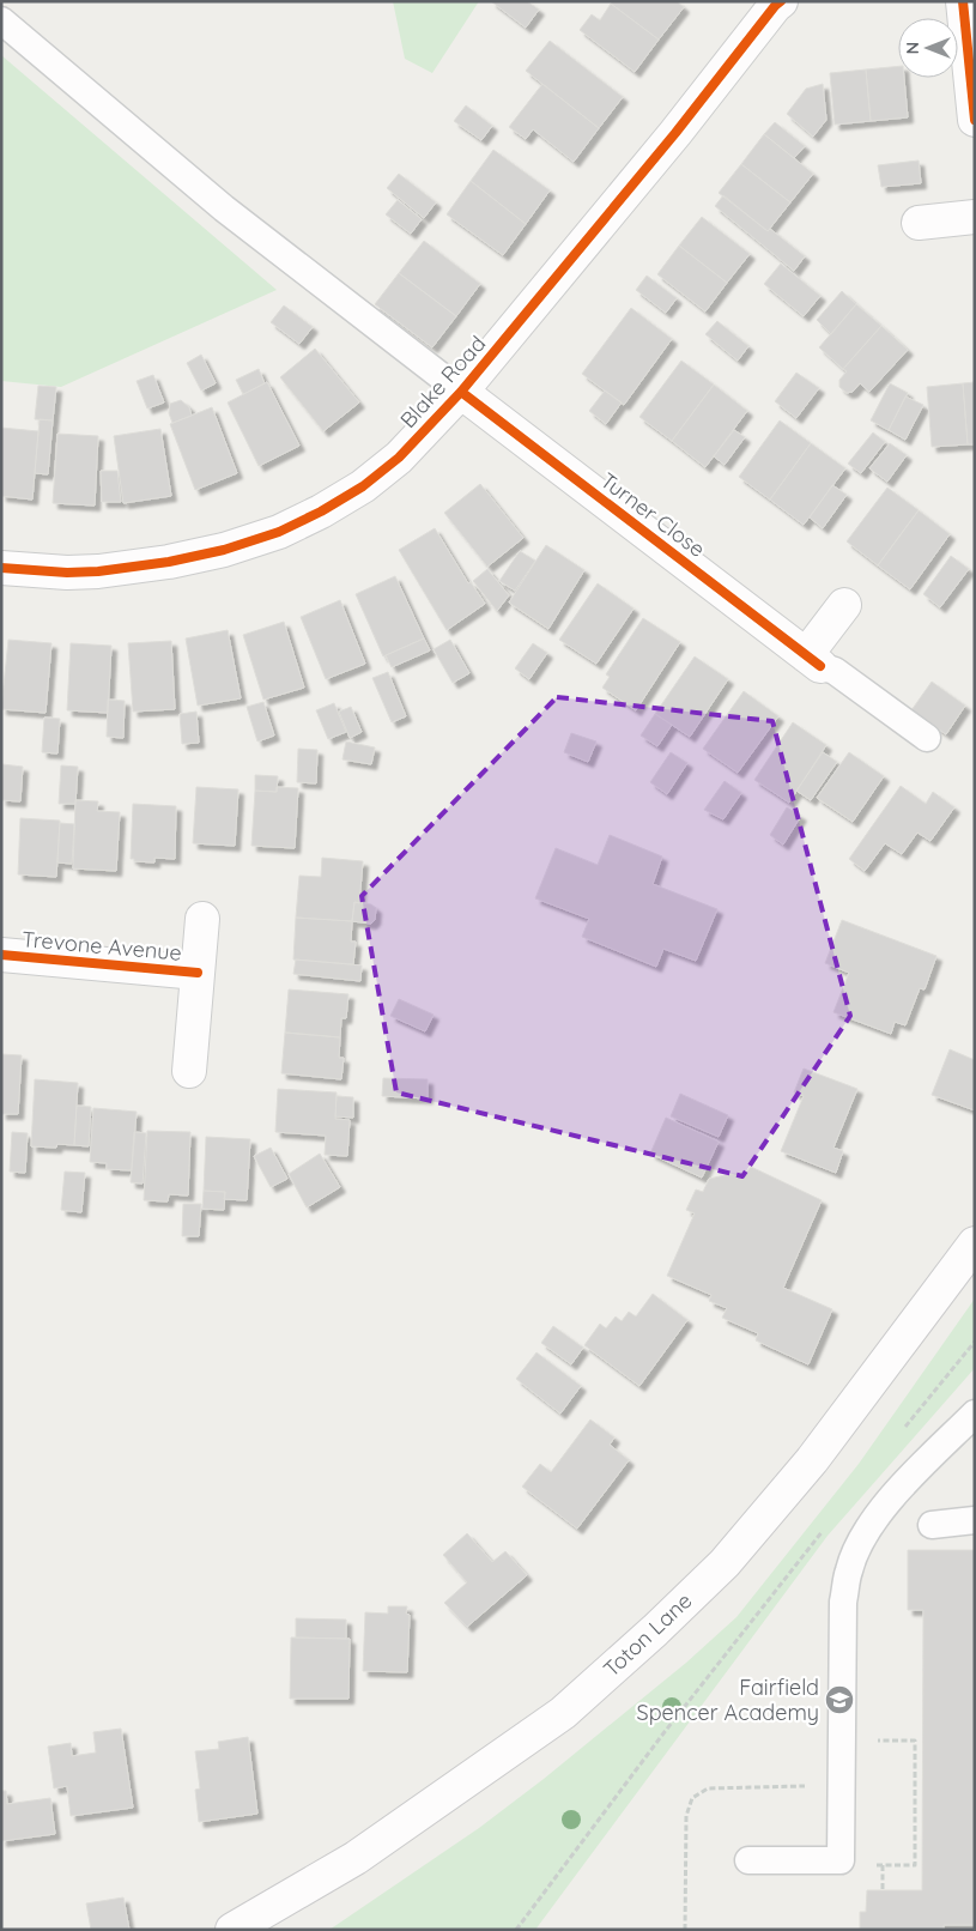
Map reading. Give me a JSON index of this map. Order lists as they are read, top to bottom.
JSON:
{
  "streets": {
    "street": [
      "Blake Road",
      "Turner Close",
      "Trevone Avenue",
      "Toton Lane"
    ]
  },
  "crossings": [
    ["Blake Road", "Turner Close"]
  ],
  "places": {
    "school or university": ["Fairfield Spencer Academy"]
  },
  "north": "left"
}
